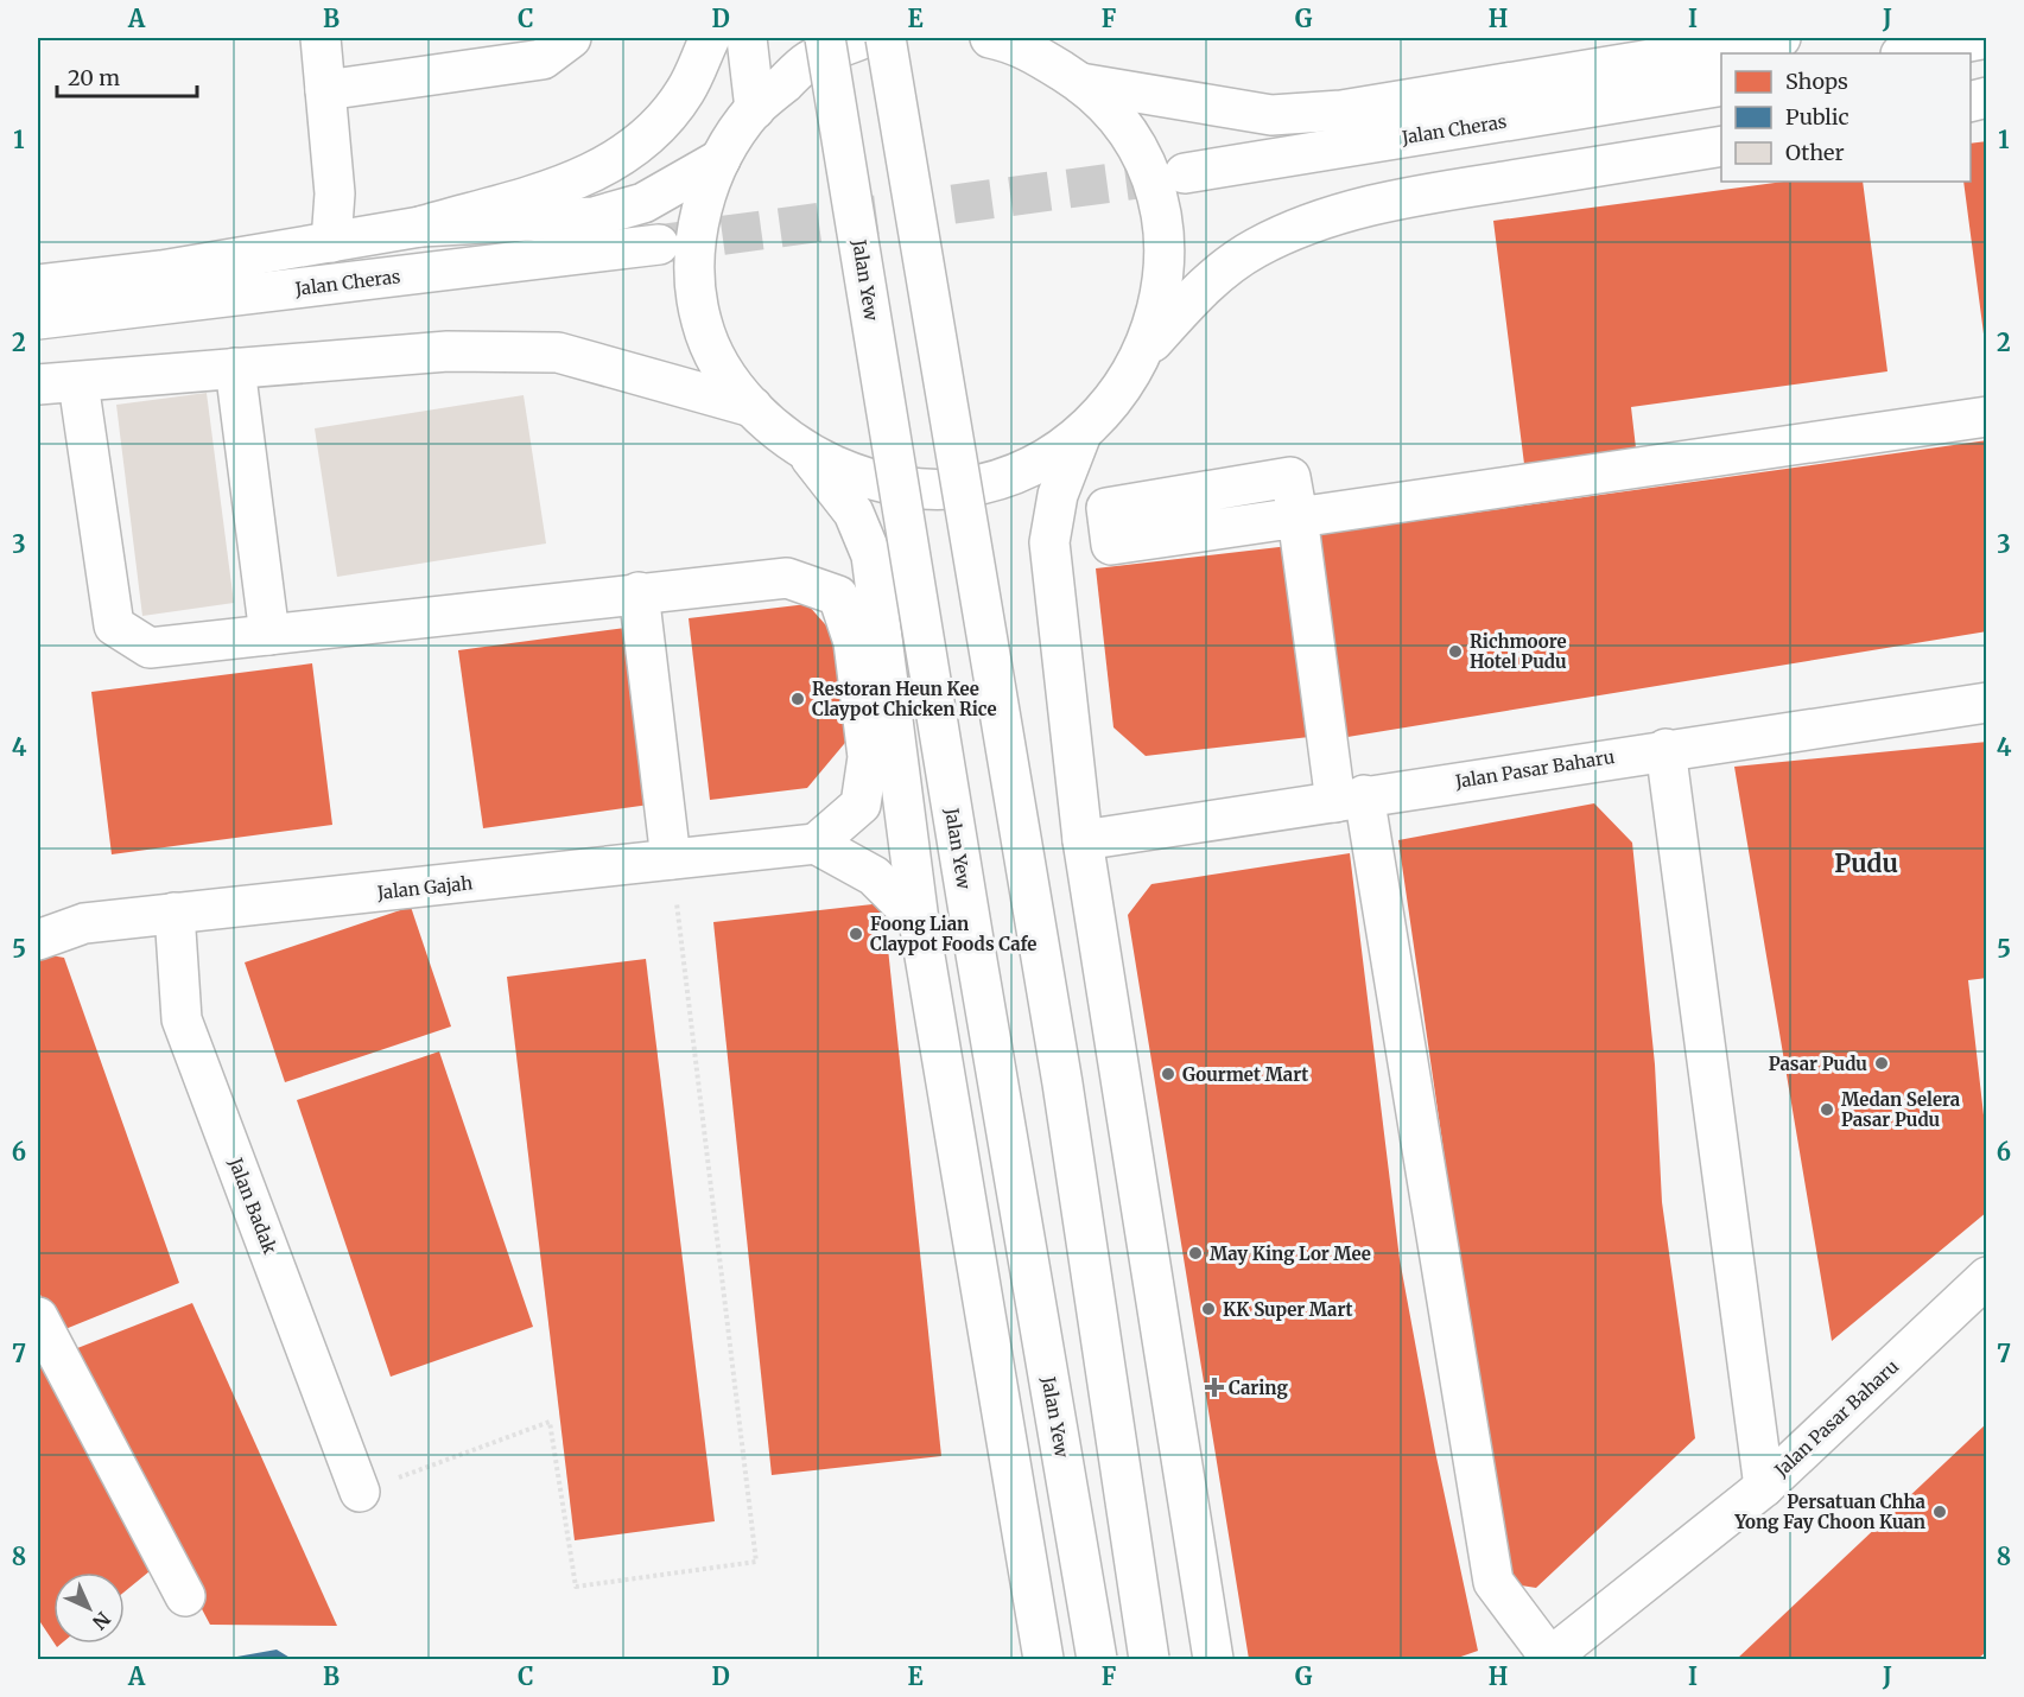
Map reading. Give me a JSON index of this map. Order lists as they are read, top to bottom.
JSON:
{
  "streets": {
    "street": [
      "Jalan Cheras",
      "Jalan Yew",
      "Jalan Pasar Baharu",
      "Jalan Gajah",
      "Jalan Badak"
    ]
  },
  "crossings": [
    ["Jalan Gajah", "Jalan Badak"]
  ],
  "districts": ["Pudu"],
  "places": {
    "other": [
      "Richmoore Hotel Pudu",
      "Restoran Heun Kee Claypot Chicken Rice",
      "Foong Lian Claypot Foods Cafe",
      "Pasar Pudu",
      "Gourmet Mart",
      "Medan Selera Pasar Pudu",
      "May King Lor Mee",
      "KK Super Mart",
      "Persatuan Chha Yong Fay Choon Kuan"
    ],
    "health": ["Caring"]
  },
  "legend": ["Shops", "Public", "Other"],
  "scale_bar": "20 m",
  "north": "bottom right",
  "grid": {
    "columns": [
      "A",
      "B",
      "C",
      "D",
      "E",
      "F",
      "G",
      "H",
      "I",
      "J"
    ],
    "rows": [
      "1",
      "2",
      "3",
      "4",
      "5",
      "6",
      "7",
      "8"
    ]
  }
}
